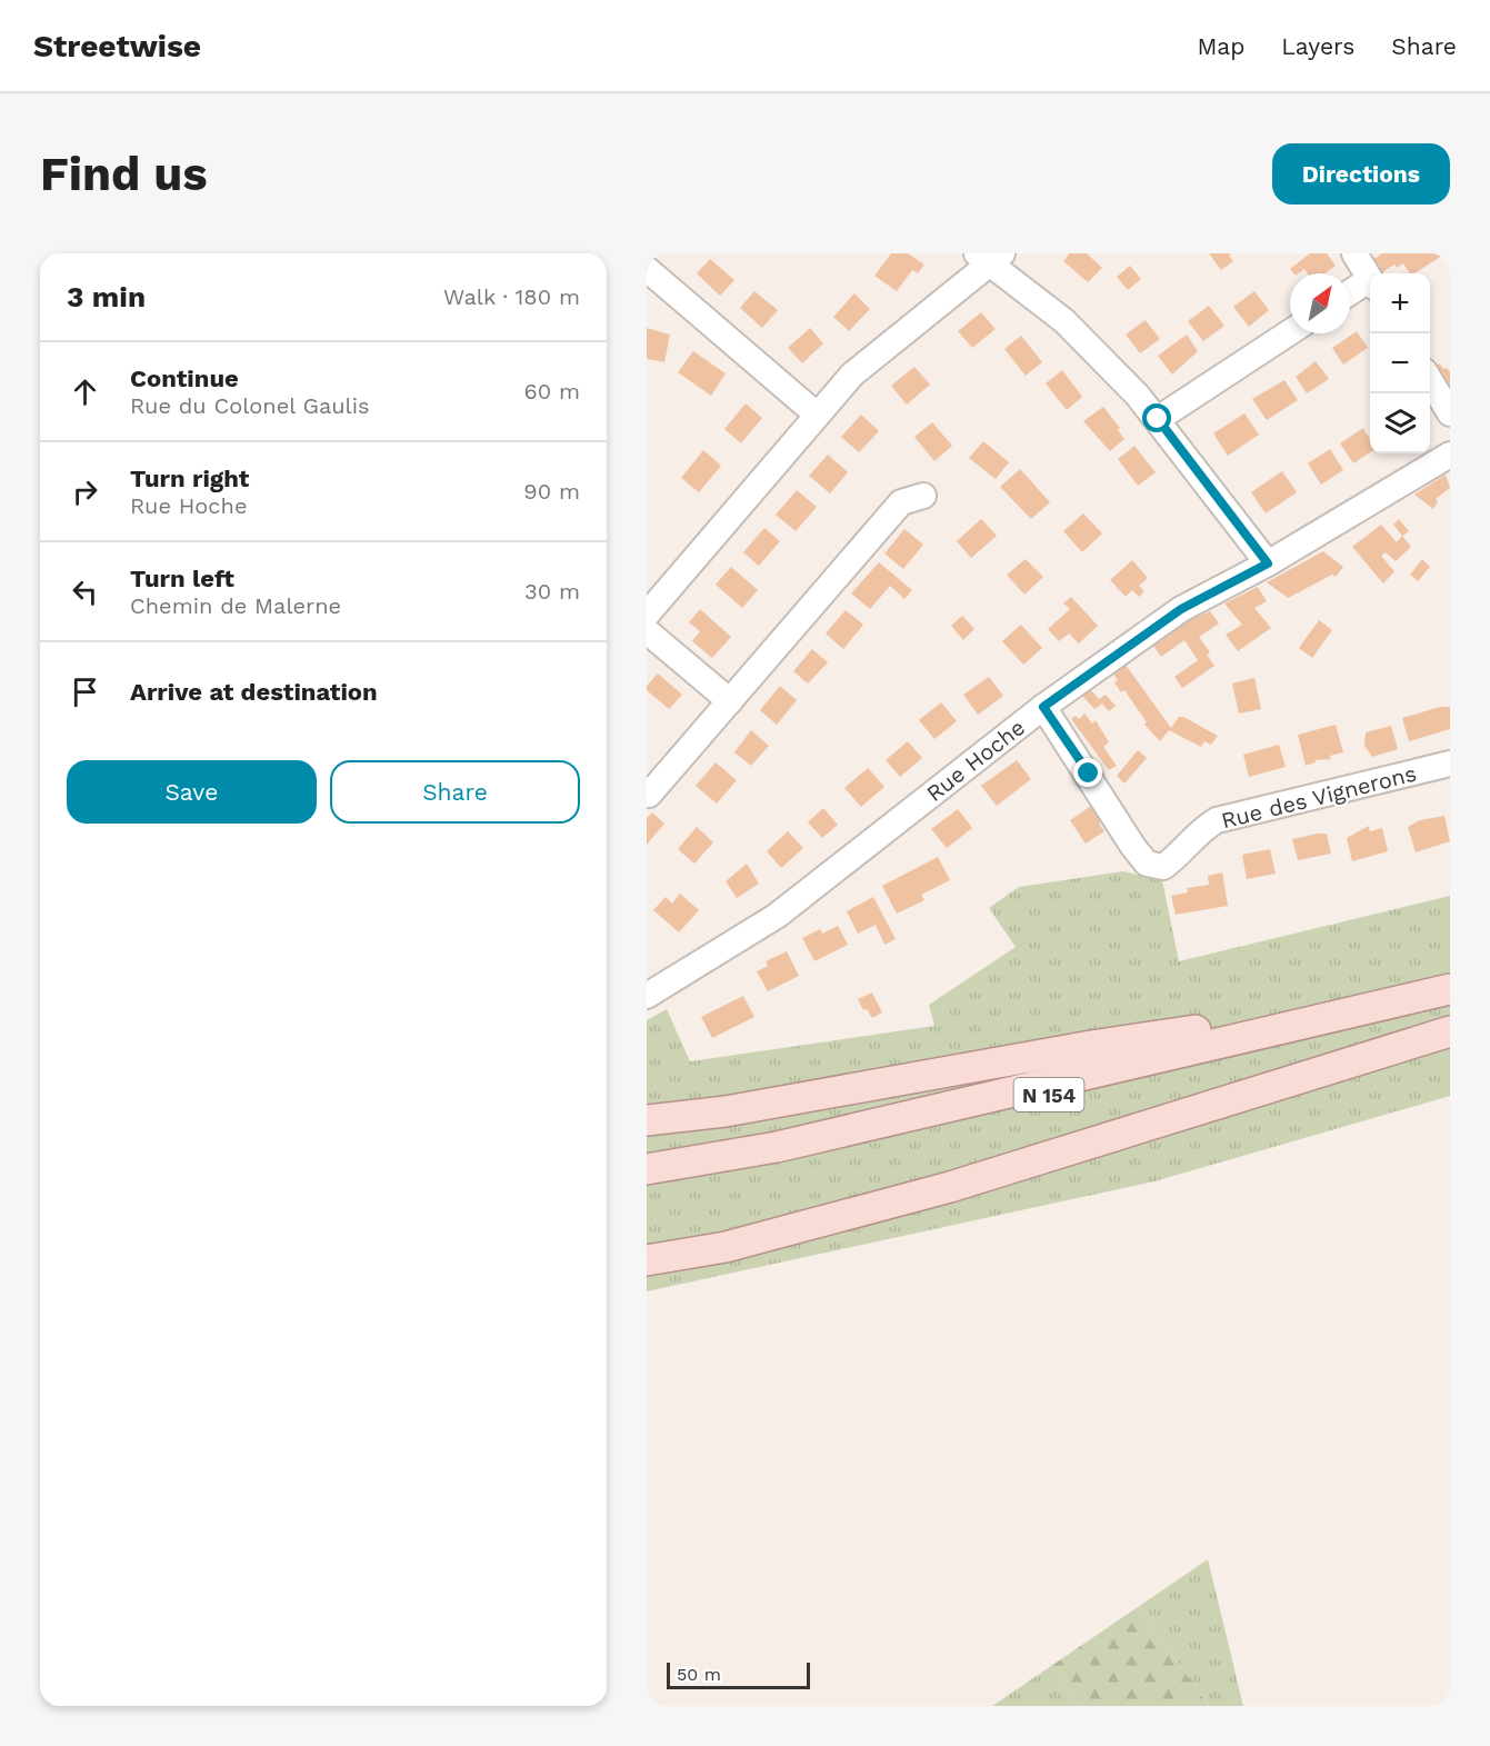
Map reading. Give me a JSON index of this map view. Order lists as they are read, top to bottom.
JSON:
{
  "streets": {
    "main road": ["N 154"],
    "street": ["Rue Hoche", "Rue des Vignerons"]
  },
  "crossings": [
    ["Rue Hoche", "Rue des Vignerons"]
  ],
  "scale_bar": "50 m",
  "north": "top right",
  "page": {
    "header": "Streetwise",
    "nav": ["Map", "Layers", "Share"],
    "buttons": [
      "Directions",
      ["Save", "Share"]
    ],
    "title": "Find us",
    "heading": ["3 min", "Walk · 180 m"],
    "map_buttons": ["+", "−"],
    "list": [
      ["Continue", "Rue du Colonel Gaulis", "60 m"],
      ["Turn right", "Rue Hoche", "90 m"],
      ["Turn left", "Chemin de Malerne", "30 m"],
      "Arrive at destination"
    ],
    "scale": "50 m"
  }
}
